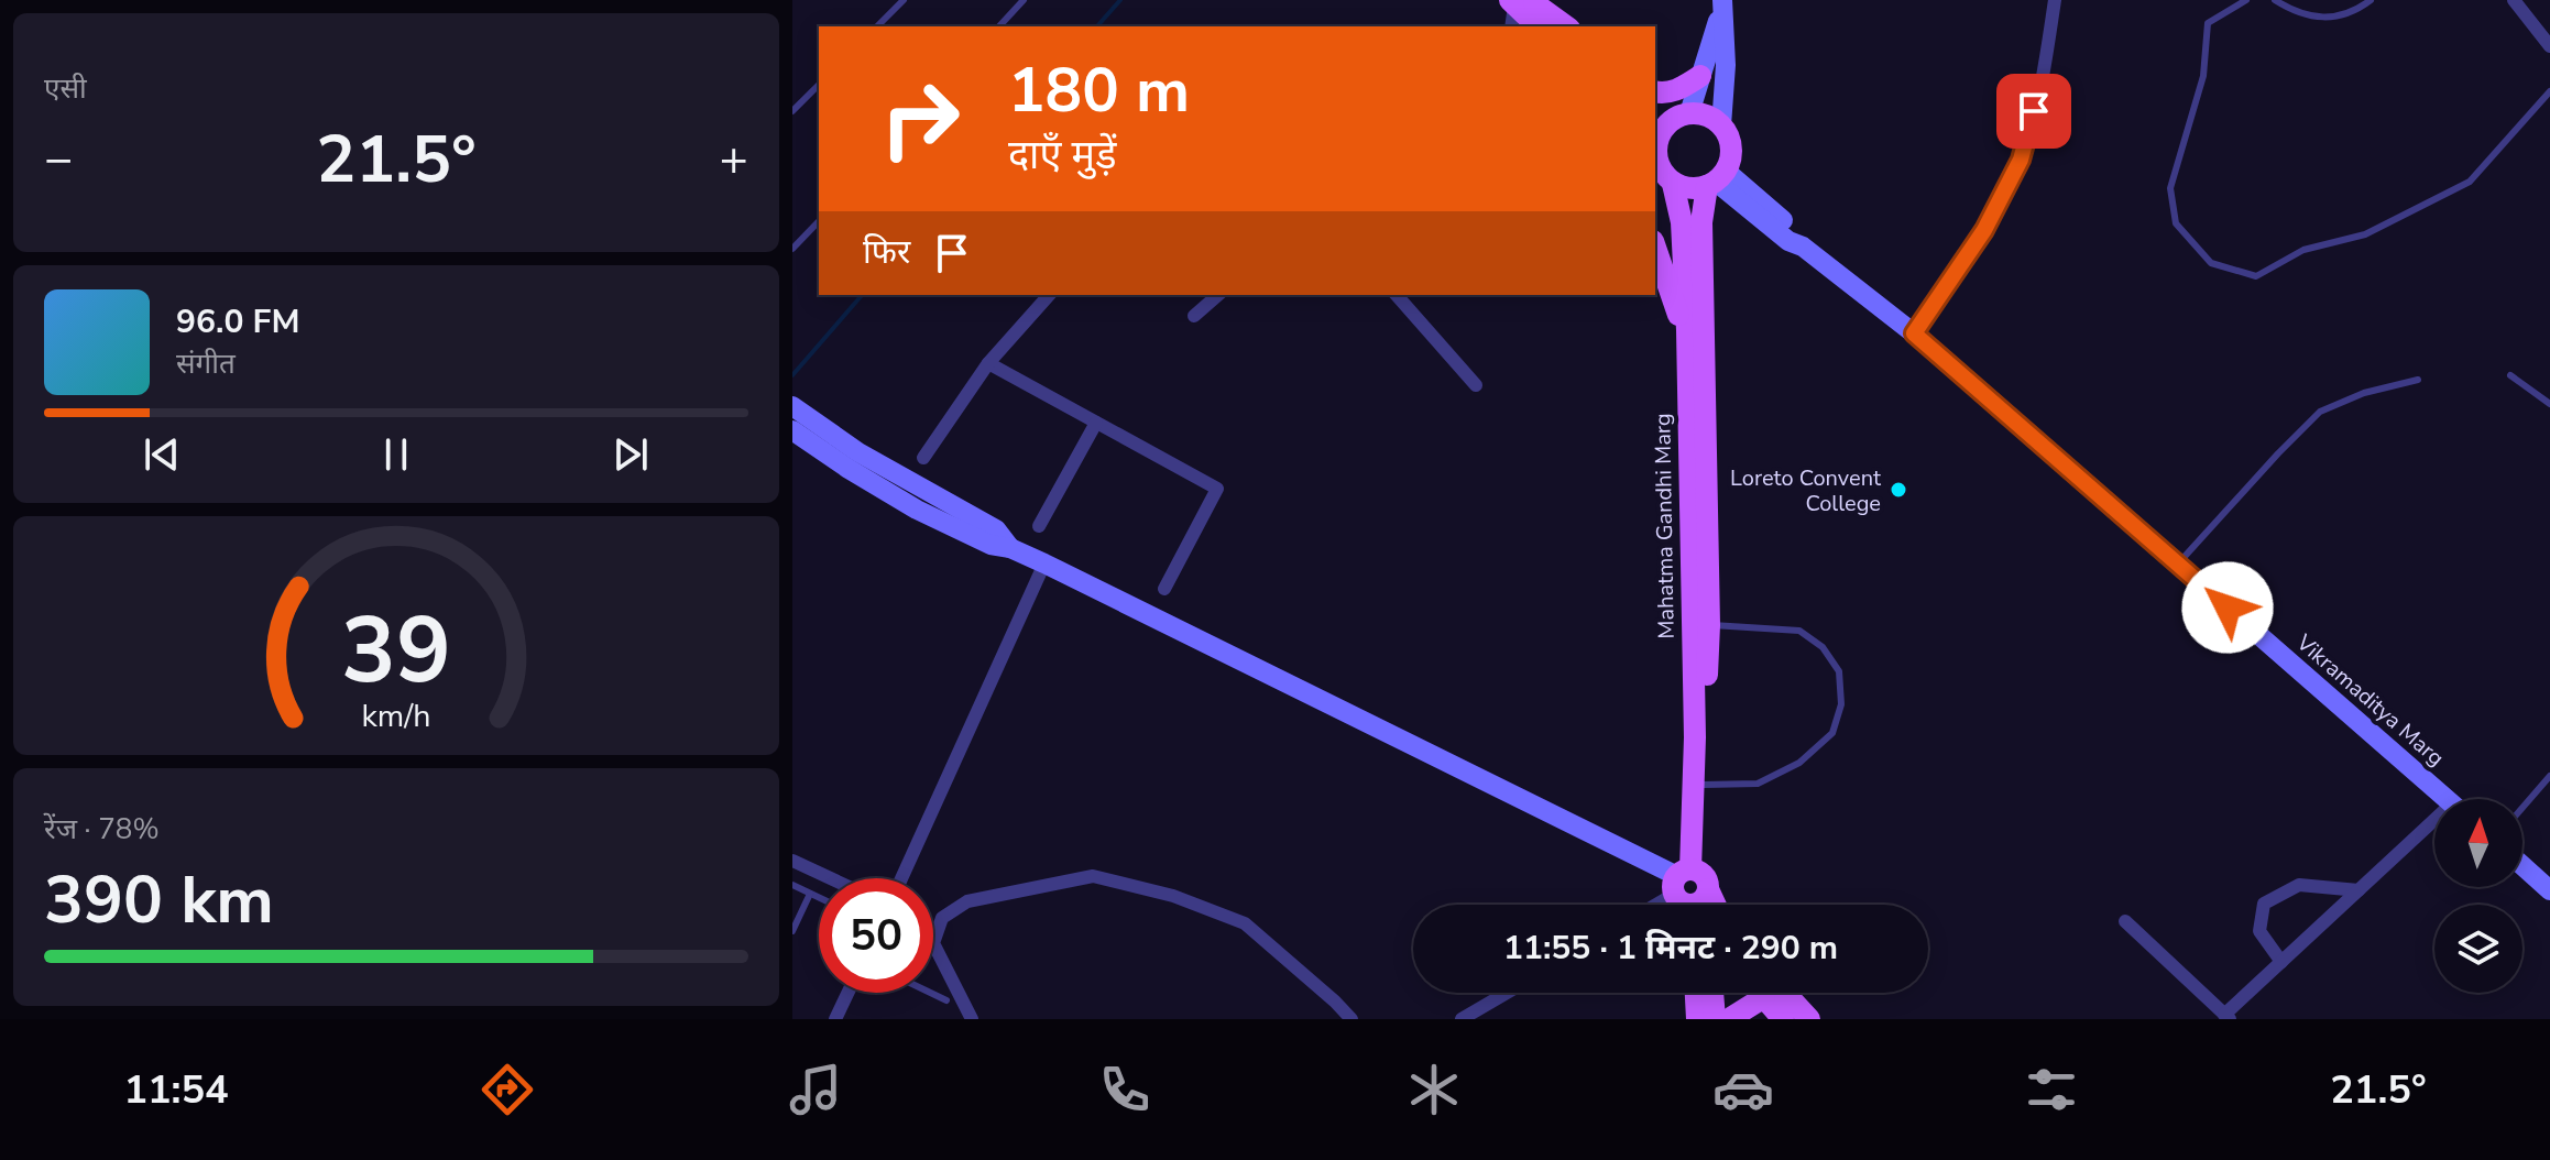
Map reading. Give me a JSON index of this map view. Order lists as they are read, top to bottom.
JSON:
{
  "streets": {
    "main road": ["Mahatma Gandhi Marg", "Vikramaditya Marg"]
  },
  "crossings": [
    ["Mahatma Gandhi Marg", "Vikramaditya Marg"]
  ],
  "places": ["Loreto Convent College"],
  "north": "top",
  "page": {
    "tile": [
      "एसी",
      ["रेंज · 78%", "390 km"]
    ],
    "turn": ["180 m", "दाएँ मुड़ें"],
    "heat": ["−", "21.5°", "+"],
    "then": "फिर",
    "song": ["96.0 FM", "संगीत"],
    "limit": "50",
    "trip": "11:55 · 1 मिनट · 290 m",
    "tabs": ["11:54", "21.5°"],
    "gauge": ["39", "km/h"]
  }
}
